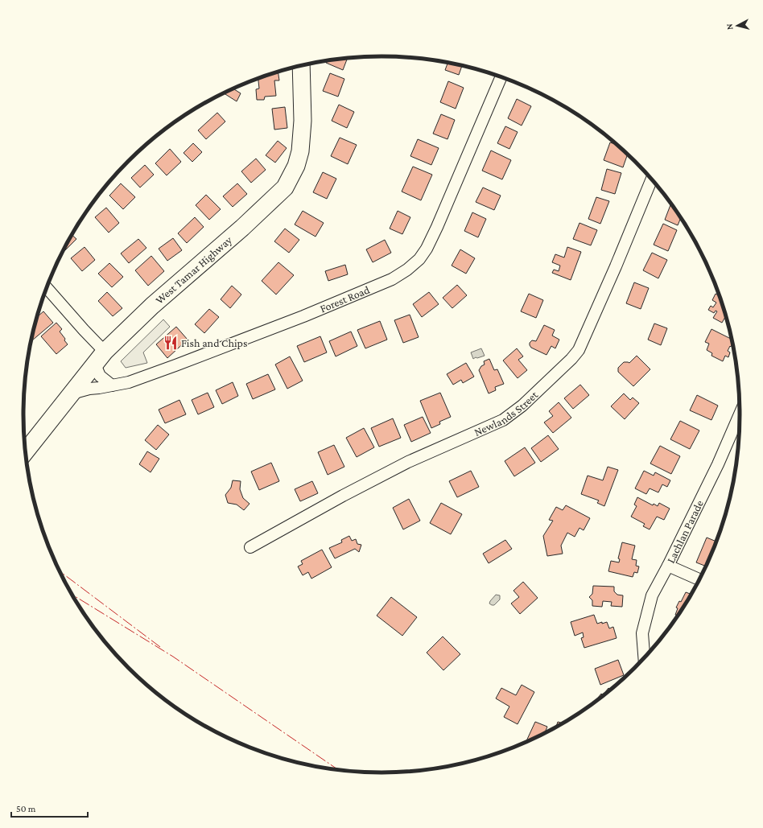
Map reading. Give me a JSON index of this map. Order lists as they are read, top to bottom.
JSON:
{
  "streets": {
    "highway": ["West Tamar Highway"],
    "street": ["Forest Road", "Newlands Street", "Lachlan Parade"]
  },
  "crossings": [
    ["West Tamar Highway", "Forest Road"]
  ],
  "places": {
    "restaurant": ["Fish and Chips"]
  },
  "scale_bar": "50 m",
  "north": "left"
}
